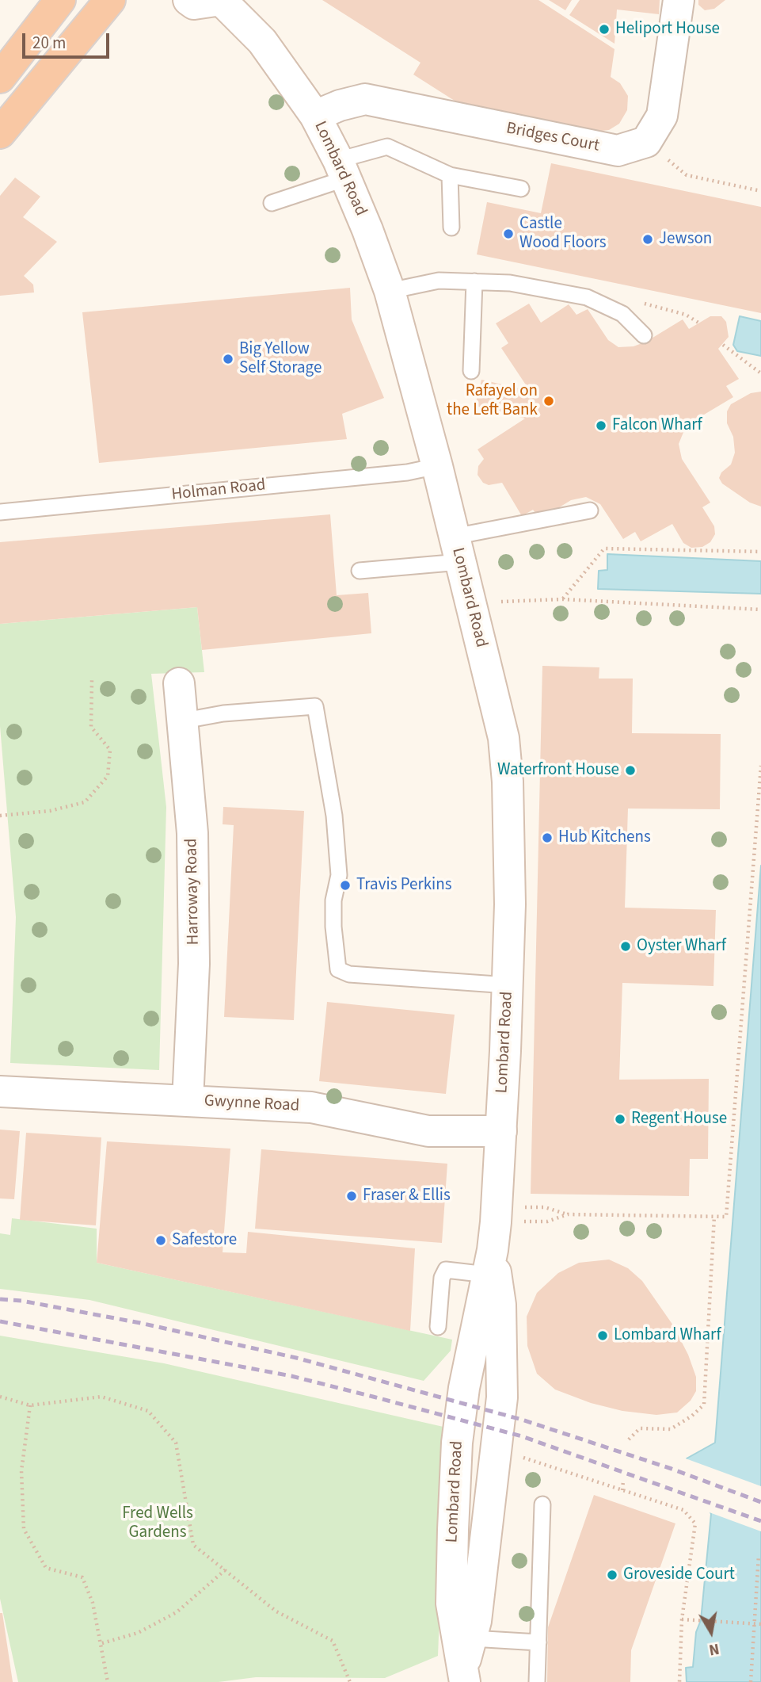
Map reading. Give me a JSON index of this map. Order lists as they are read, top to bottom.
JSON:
{
  "streets": {
    "main road": [
      "Bridges Court",
      "Lombard Road",
      "Harroway Road",
      "Gwynne Road"
    ],
    "lane": ["Holman Road"]
  },
  "crossings": [
    ["Bridges Court", "Lombard Road"],
    ["Lombard Road", "Holman Road"],
    ["Lombard Road", "Gwynne Road"],
    ["Harroway Road", "Gwynne Road"]
  ],
  "parks": ["Fred Wells Gardens"],
  "places": [
    "Heliport House",
    "Castle Wood Floors",
    "Jewson",
    "Big Yellow Self Storage",
    "Rafayel on the Left Bank",
    "Falcon Wharf",
    "Waterfront House",
    "Hub Kitchens",
    "Travis Perkins",
    "Oyster Wharf",
    "Regent House",
    "Fraser & Ellis",
    "Safestore",
    "Lombard Wharf",
    "Groveside Court"
  ],
  "scale_bar": "20 m",
  "north": "bottom"
}
